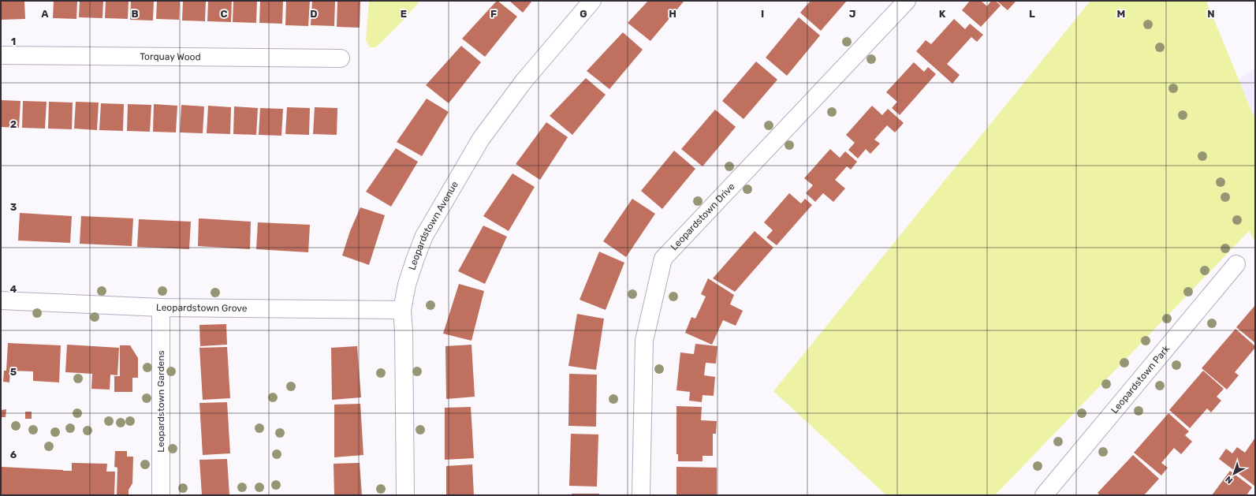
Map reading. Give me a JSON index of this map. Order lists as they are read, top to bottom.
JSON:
{
  "streets": {
    "street": [
      "Torquay Wood",
      "Leopardstown Drive",
      "Leopardstown Avenue",
      "Leopardstown Grove",
      "Leopardstown Park",
      "Leopardstown Gardens"
    ]
  },
  "crossings": [
    ["Leopardstown Avenue", "Leopardstown Grove"],
    ["Leopardstown Grove", "Leopardstown Gardens"]
  ],
  "north": "bottom left",
  "grid": {
    "columns": [
      "A",
      "B",
      "C",
      "D",
      "E",
      "F",
      "G",
      "H",
      "I",
      "J",
      "K",
      "L",
      "M",
      "N"
    ],
    "rows": [
      "1",
      "2",
      "3",
      "4",
      "5",
      "6"
    ]
  }
}
